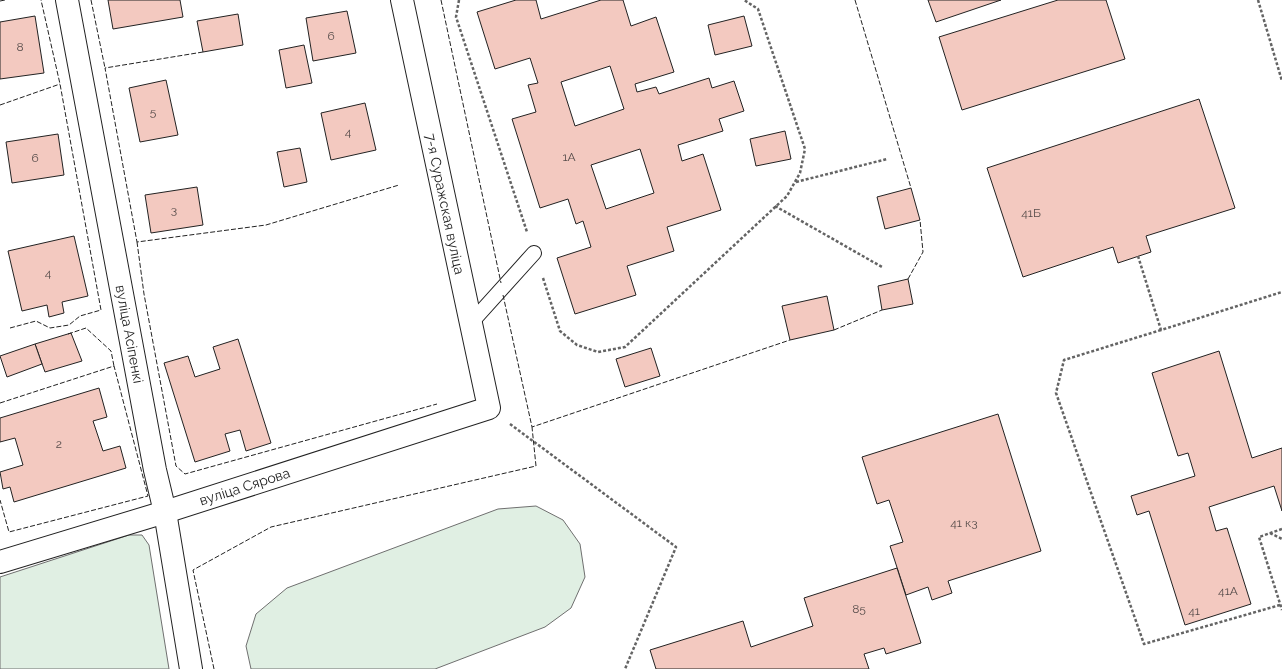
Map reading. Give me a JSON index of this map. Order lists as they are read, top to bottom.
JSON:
{
  "streets": {
    "street": ["7-я Суражская вуліца", "вуліца Асіпенкі", "вуліца Сярова"]
  },
  "crossings": [
    ["7-я Суражская вуліца", "вуліца Сярова"],
    ["вуліца Асіпенкі", "вуліца Сярова"]
  ],
  "house_numbers": [
    "6",
    "8",
    "5",
    "4",
    "1А",
    "6",
    "3",
    "41Б",
    "4",
    "2",
    "41 к3",
    "41А",
    "85",
    "41"
  ]
}
